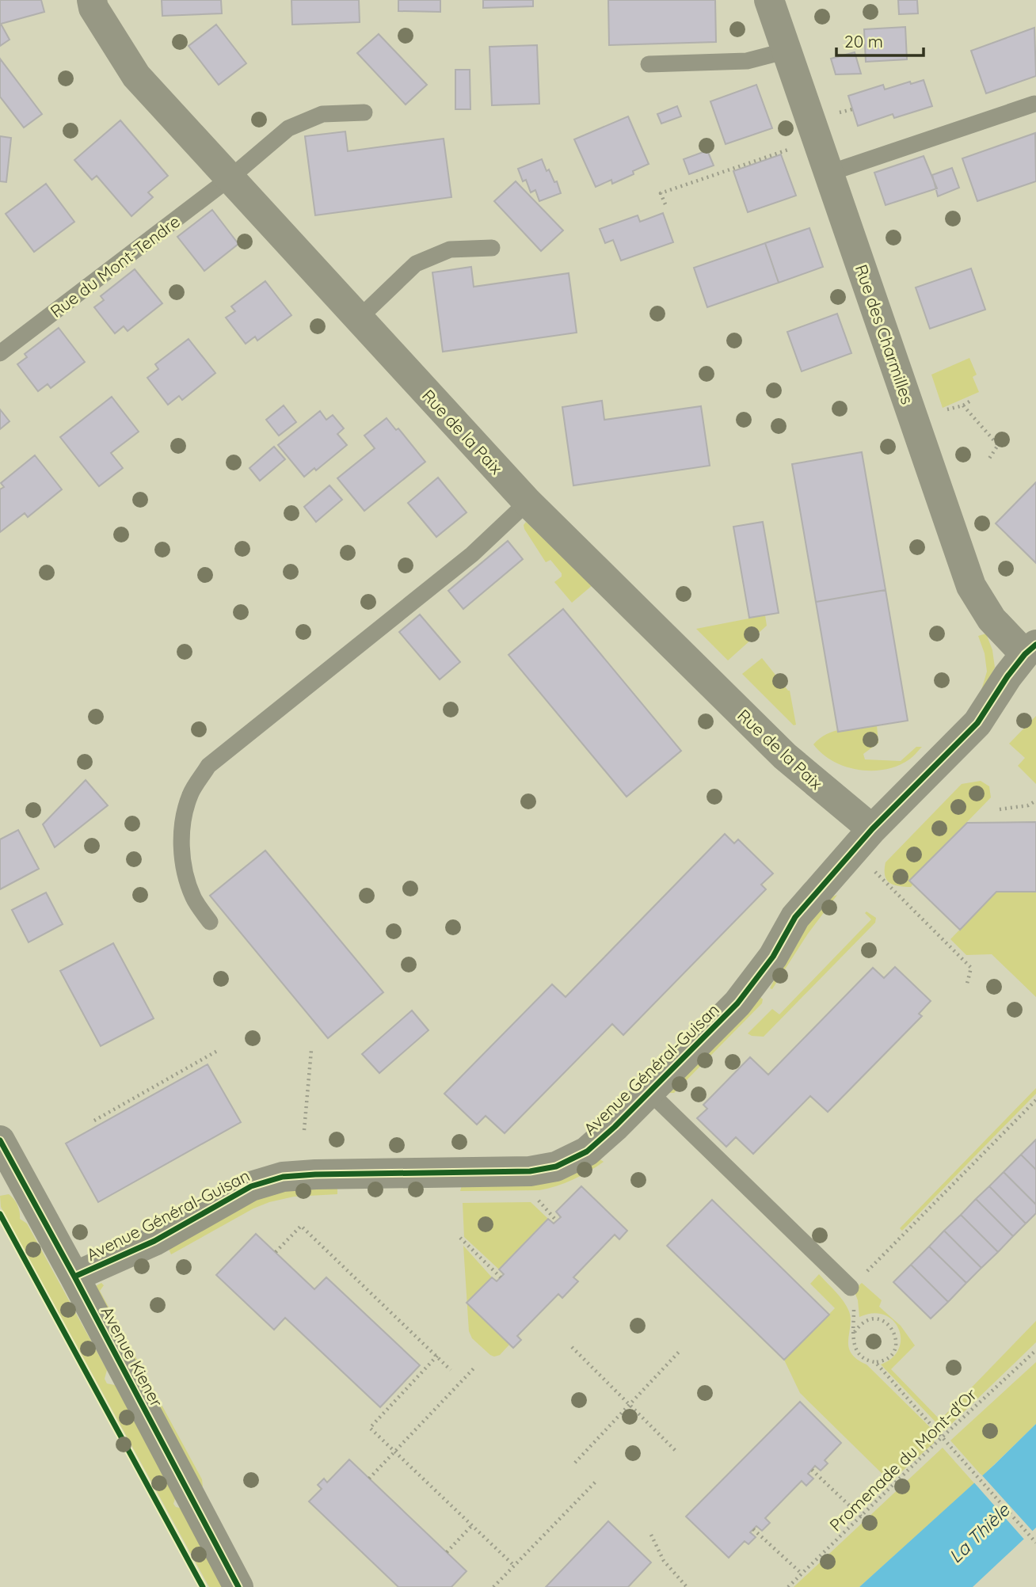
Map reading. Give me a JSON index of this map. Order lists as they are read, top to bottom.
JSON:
{
  "streets": {
    "street": [
      "Rue des Charmilles",
      "Rue de la Paix",
      "Avenue Général-Guisan",
      "Avenue Kiener"
    ],
    "lane": ["Rue du Mont-Tendre"],
    "path": ["Promenade du Mont-d'Or"]
  },
  "crossings": [
    ["Rue du Mont-Tendre", "Rue de la Paix"],
    ["Rue des Charmilles", "Avenue Général-Guisan"],
    ["Rue de la Paix", "Avenue Général-Guisan"],
    ["Avenue Général-Guisan", "Avenue Kiener"]
  ],
  "water": ["La Thièle"],
  "scale_bar": "20 m"
}
